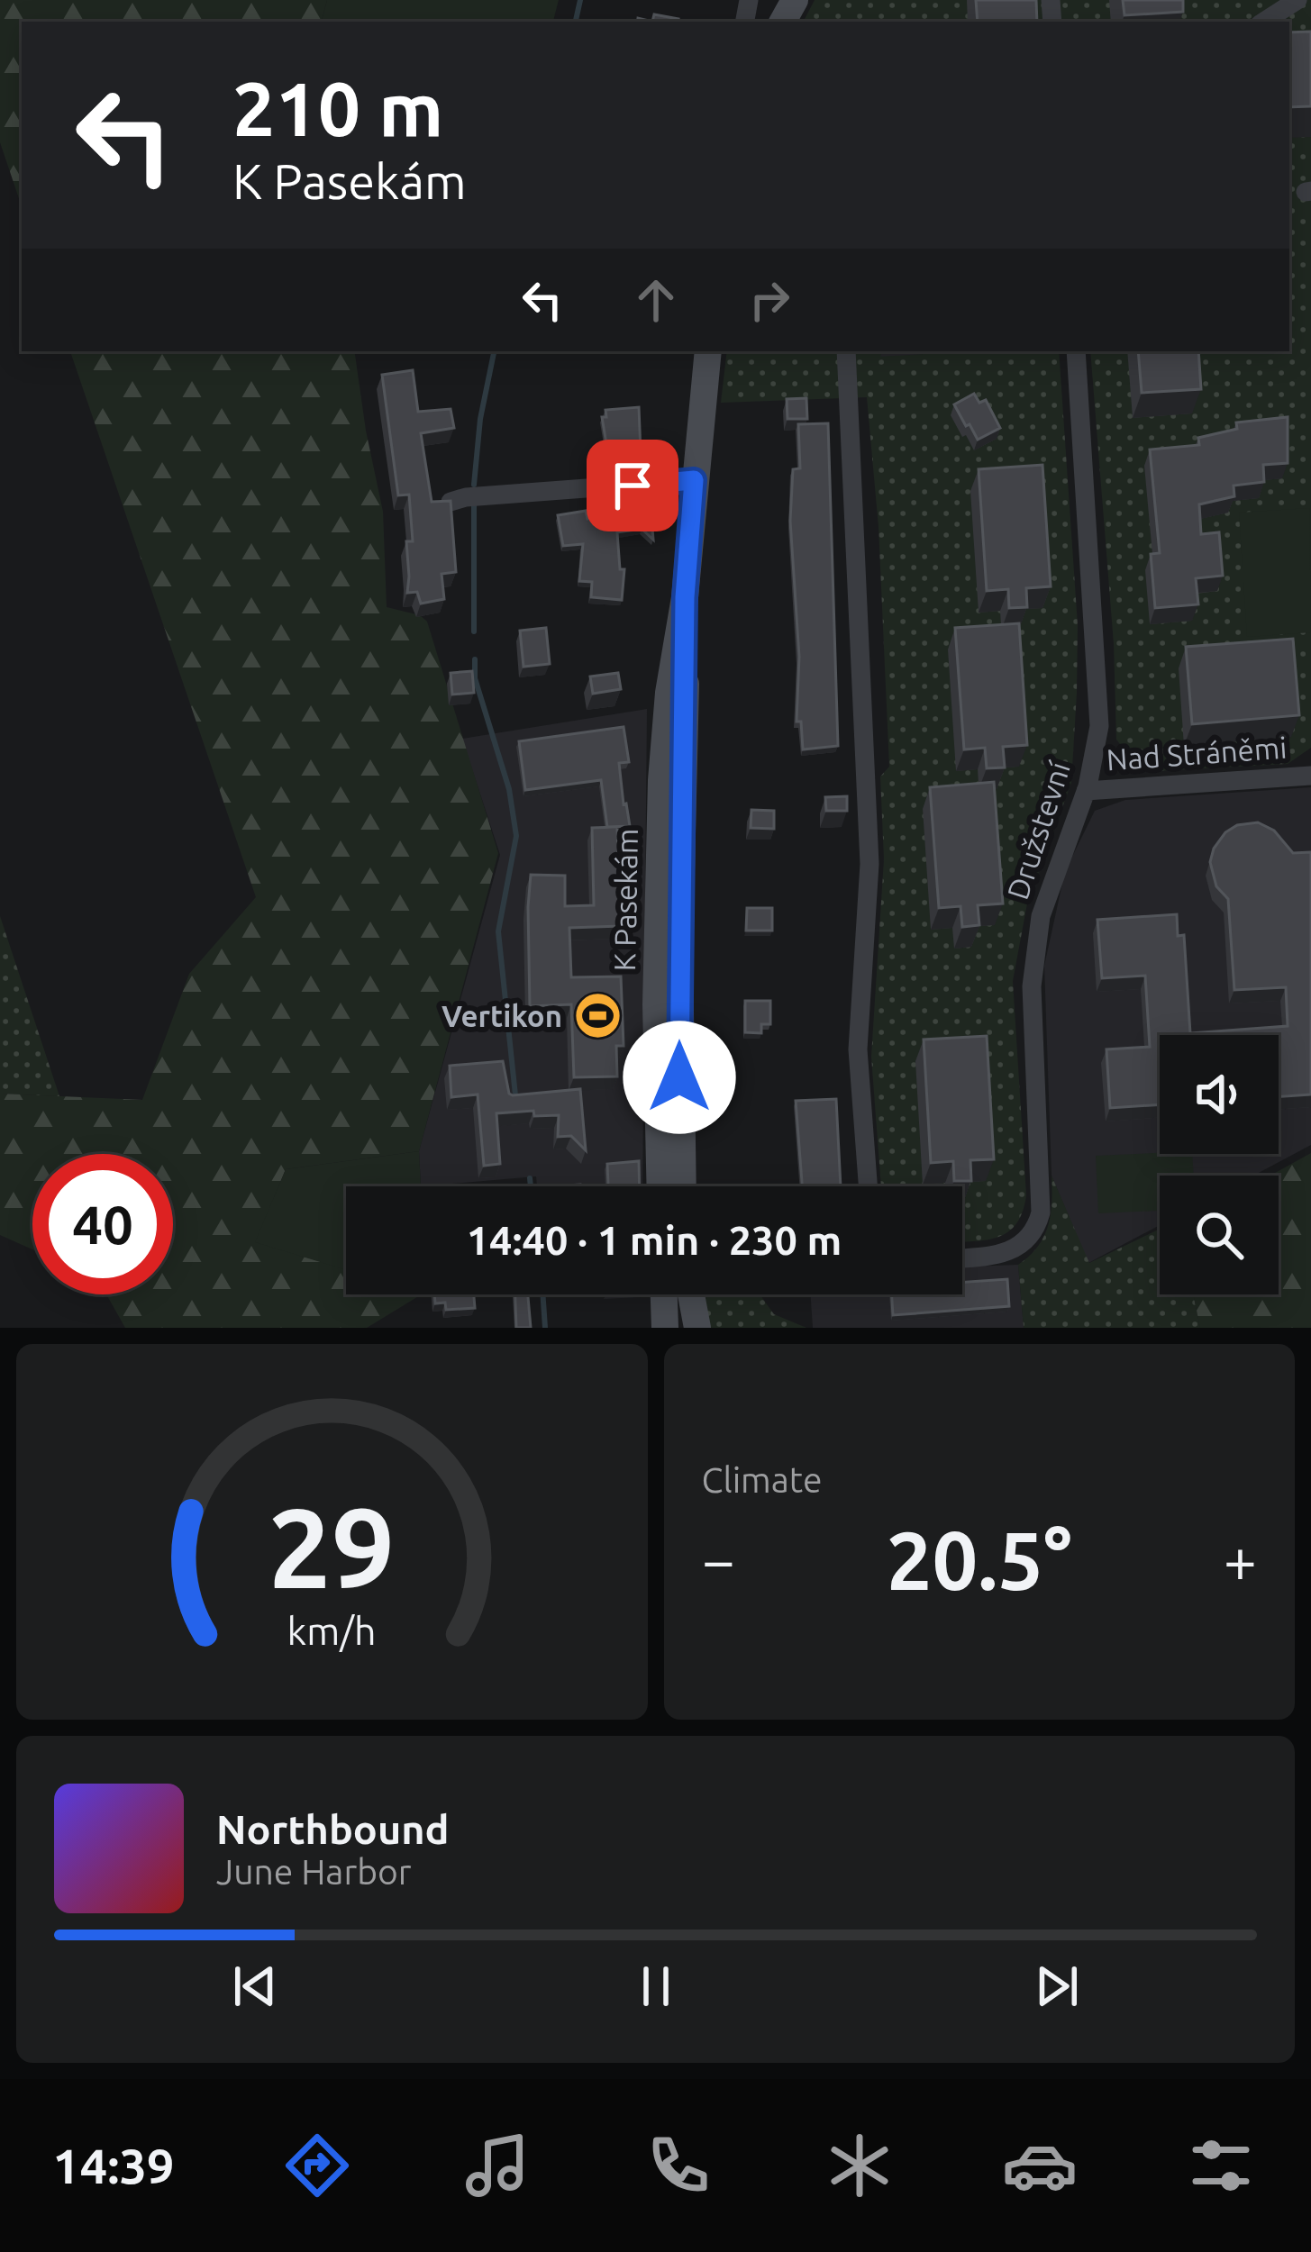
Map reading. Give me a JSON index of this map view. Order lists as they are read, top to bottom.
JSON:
{
  "streets": {
    "street": ["Nad Stráněmi", "Družstevní", "K Pasekám"]
  },
  "crossings": [
    ["Nad Stráněmi", "Družstevní"]
  ],
  "places": {
    "sports": ["Vertikon"]
  },
  "page": {
    "turn": ["210 m", "K Pasekám"],
    "limit": "40",
    "trip": "14:40 · 1 min · 230 m",
    "tile": "Climate",
    "heat": ["−", "20.5°", "+"],
    "song": ["Northbound", "June Harbor"],
    "tabs": "14:39",
    "gauge": ["29", "km/h"]
  }
}
